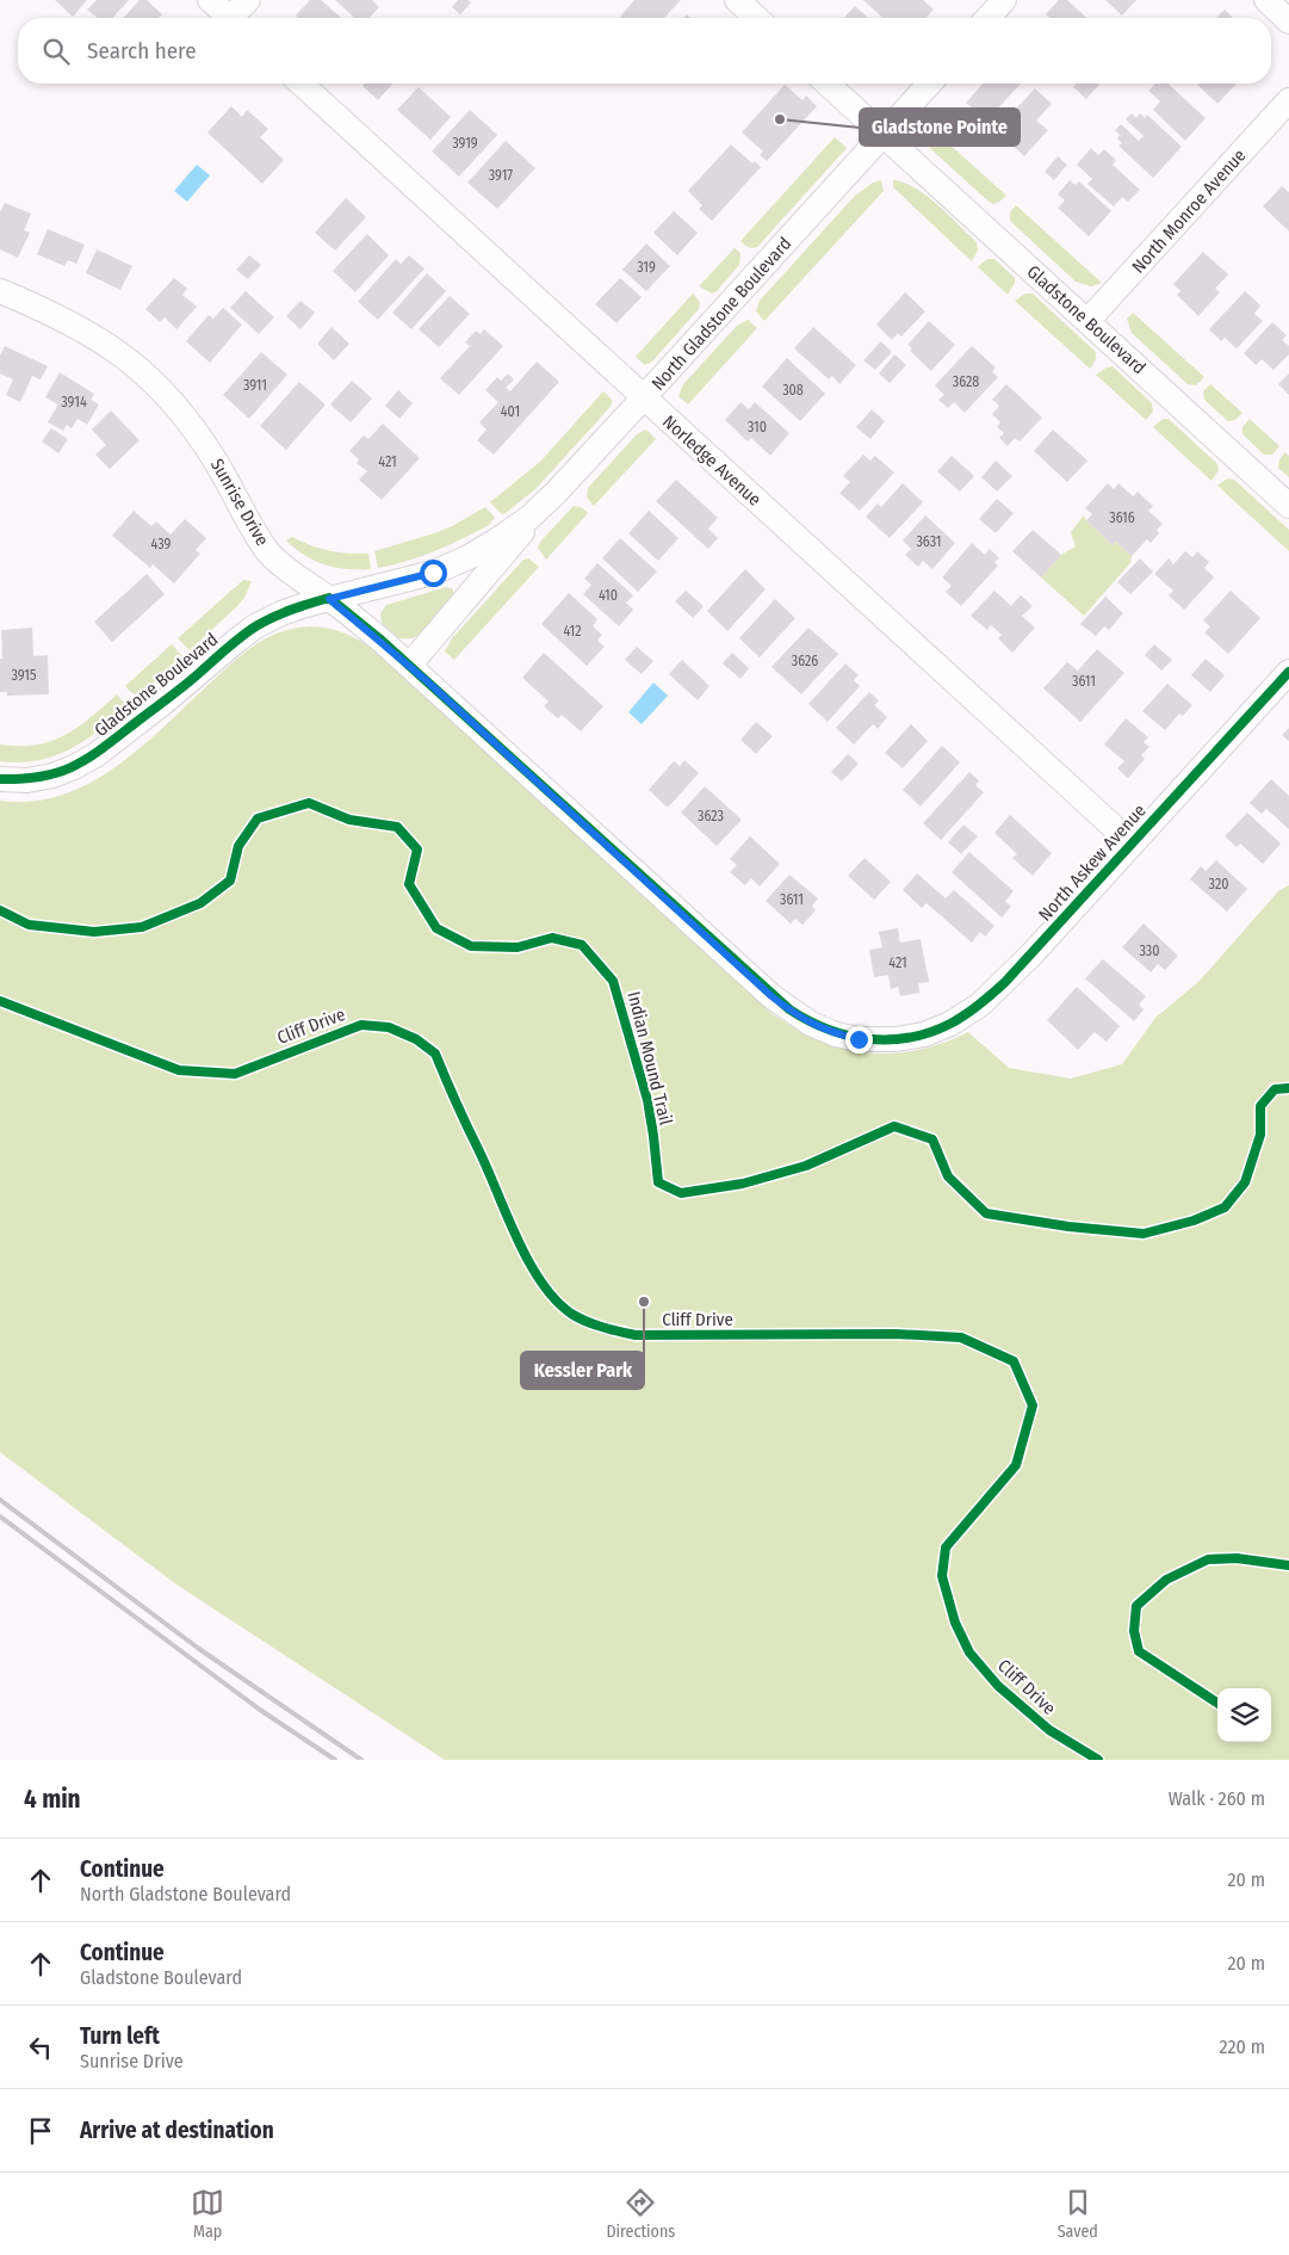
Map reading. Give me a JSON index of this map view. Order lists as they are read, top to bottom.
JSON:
{
  "streets": {
    "street": [
      "North Monroe Avenue",
      "North Gladstone Boulevard",
      "Gladstone Boulevard",
      "Norledge Avenue",
      "Sunrise Drive",
      "North Askew Avenue"
    ],
    "cycle path": ["Cliff Drive", "Indian Mound Trail"]
  },
  "crossings": [
    ["North Monroe Avenue", "Gladstone Boulevard"],
    ["North Gladstone Boulevard", "Gladstone Boulevard"],
    ["North Gladstone Boulevard", "Norledge Avenue"],
    ["North Gladstone Boulevard", "Sunrise Drive"],
    ["Gladstone Boulevard", "Sunrise Drive"],
    ["Norledge Avenue", "North Askew Avenue"],
    ["Sunrise Drive", "North Askew Avenue"]
  ],
  "places": ["Gladstone Pointe", "Kessler Park"],
  "house_numbers": [
    "3919",
    "3917",
    "319",
    "3628",
    "3911",
    "308",
    "3914",
    "401",
    "310",
    "421",
    "3616",
    "3631",
    "439",
    "410",
    "412",
    "3626",
    "3915",
    "3611",
    "3623",
    "320",
    "3611",
    "330",
    "421"
  ],
  "page": {
    "search": "Search here",
    "heading": ["4 min", "Walk · 260 m"],
    "list": [
      ["Continue", "North Gladstone Boulevard", "20 m"],
      ["Continue", "Gladstone Boulevard", "20 m"],
      ["Turn left", "Sunrise Drive", "220 m"],
      "Arrive at destination"
    ],
    "nav": ["Map", "Directions", "Saved"]
  }
}
